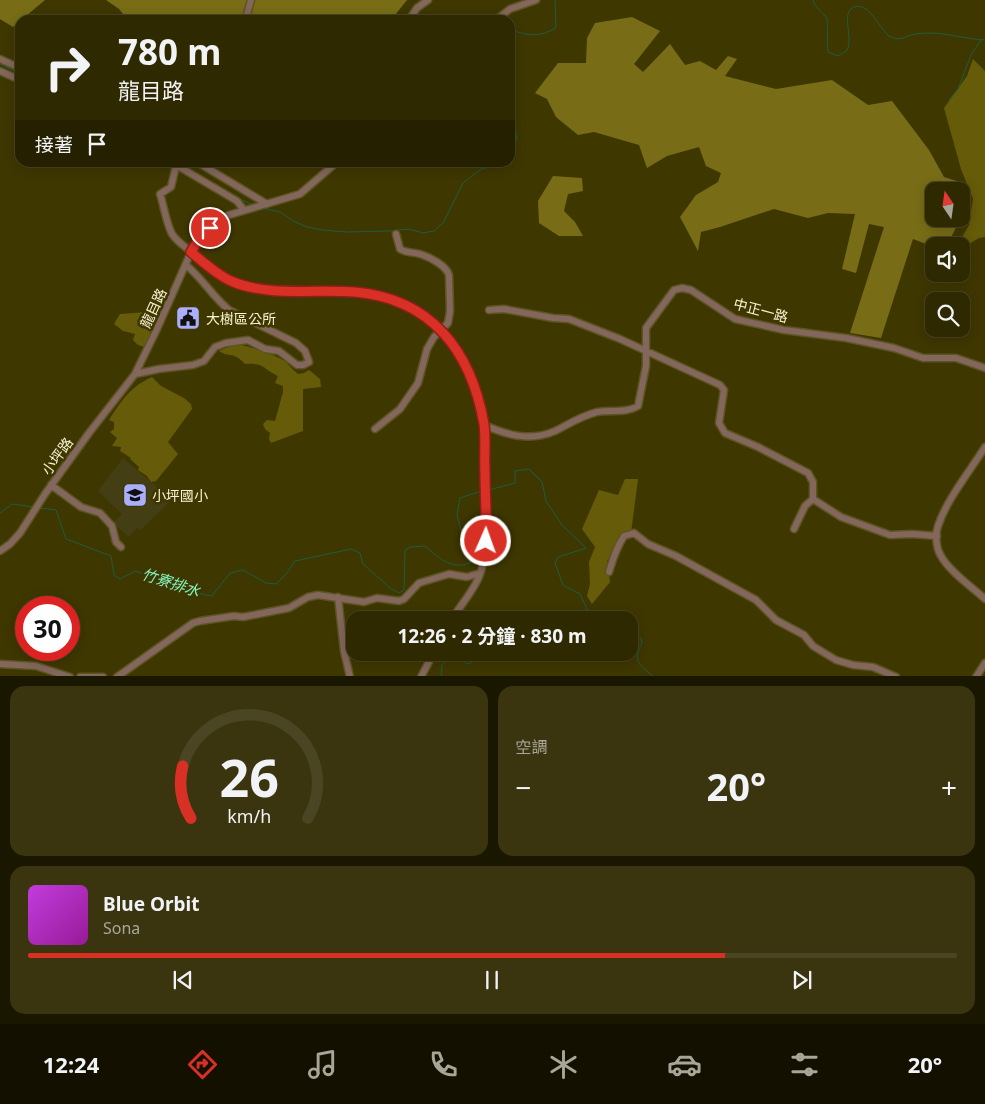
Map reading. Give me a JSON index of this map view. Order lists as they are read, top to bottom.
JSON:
{
  "streets": {
    "street": ["龍目路", "中正一路", "小坪路"]
  },
  "crossings": [
    ["龍目路", "小坪路"]
  ],
  "water": ["竹寮排水"],
  "places": {
    "public building": ["大樹區公所"],
    "school or university": ["小坪國小"]
  },
  "north": "top",
  "page": {
    "turn": ["780 m", "龍目路"],
    "then": "接著",
    "limit": "30",
    "trip": "12:26 · 2 分鐘 · 830 m",
    "tile": "空調",
    "heat": ["−", "20°", "+"],
    "song": ["Blue Orbit", "Sona"],
    "tabs": ["12:24", "20°"],
    "gauge": ["26", "km/h"]
  }
}
